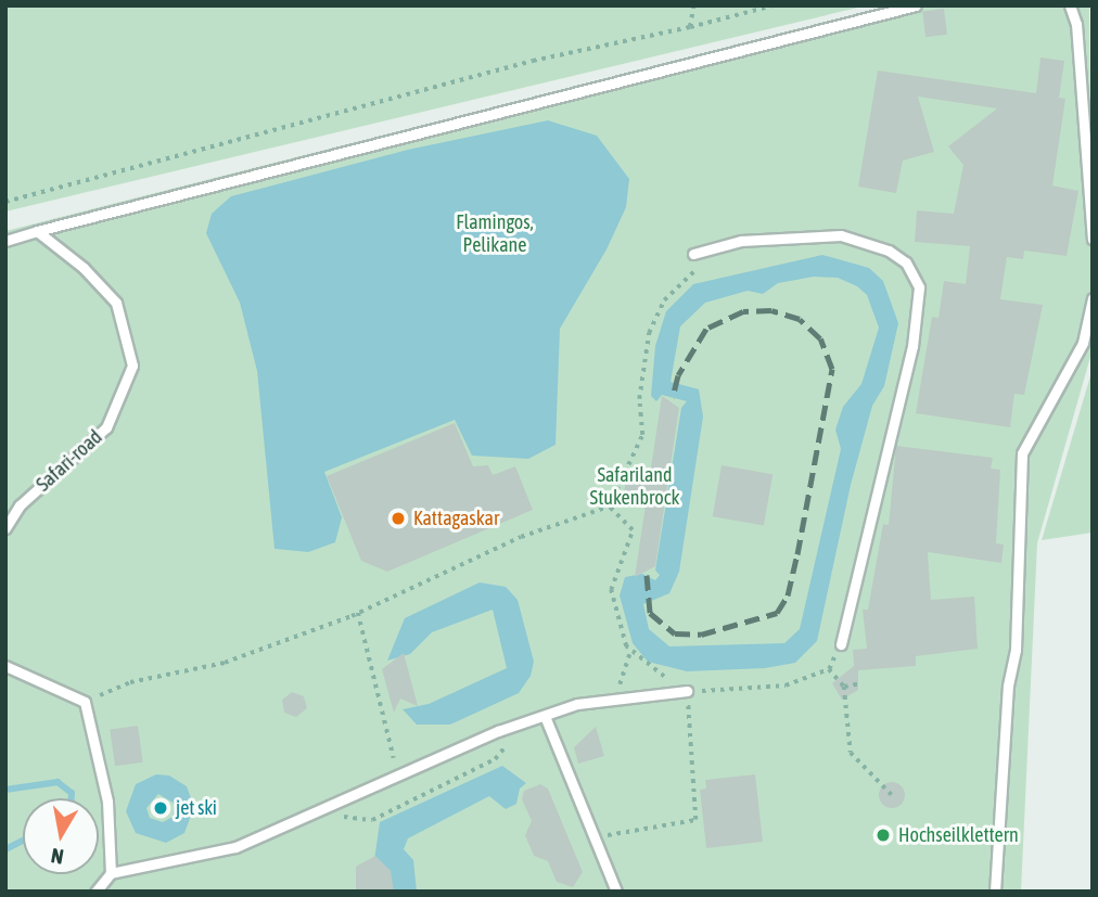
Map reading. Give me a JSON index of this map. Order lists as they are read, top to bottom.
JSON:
{
  "streets": {
    "lane": ["Safari-road"]
  },
  "parks": ["Flamingos, Pelikane", "Safariland Stukenbrock"],
  "places": ["Kattagaskar", "jet ski", "Hochseilklettern"],
  "north": "bottom"
}
